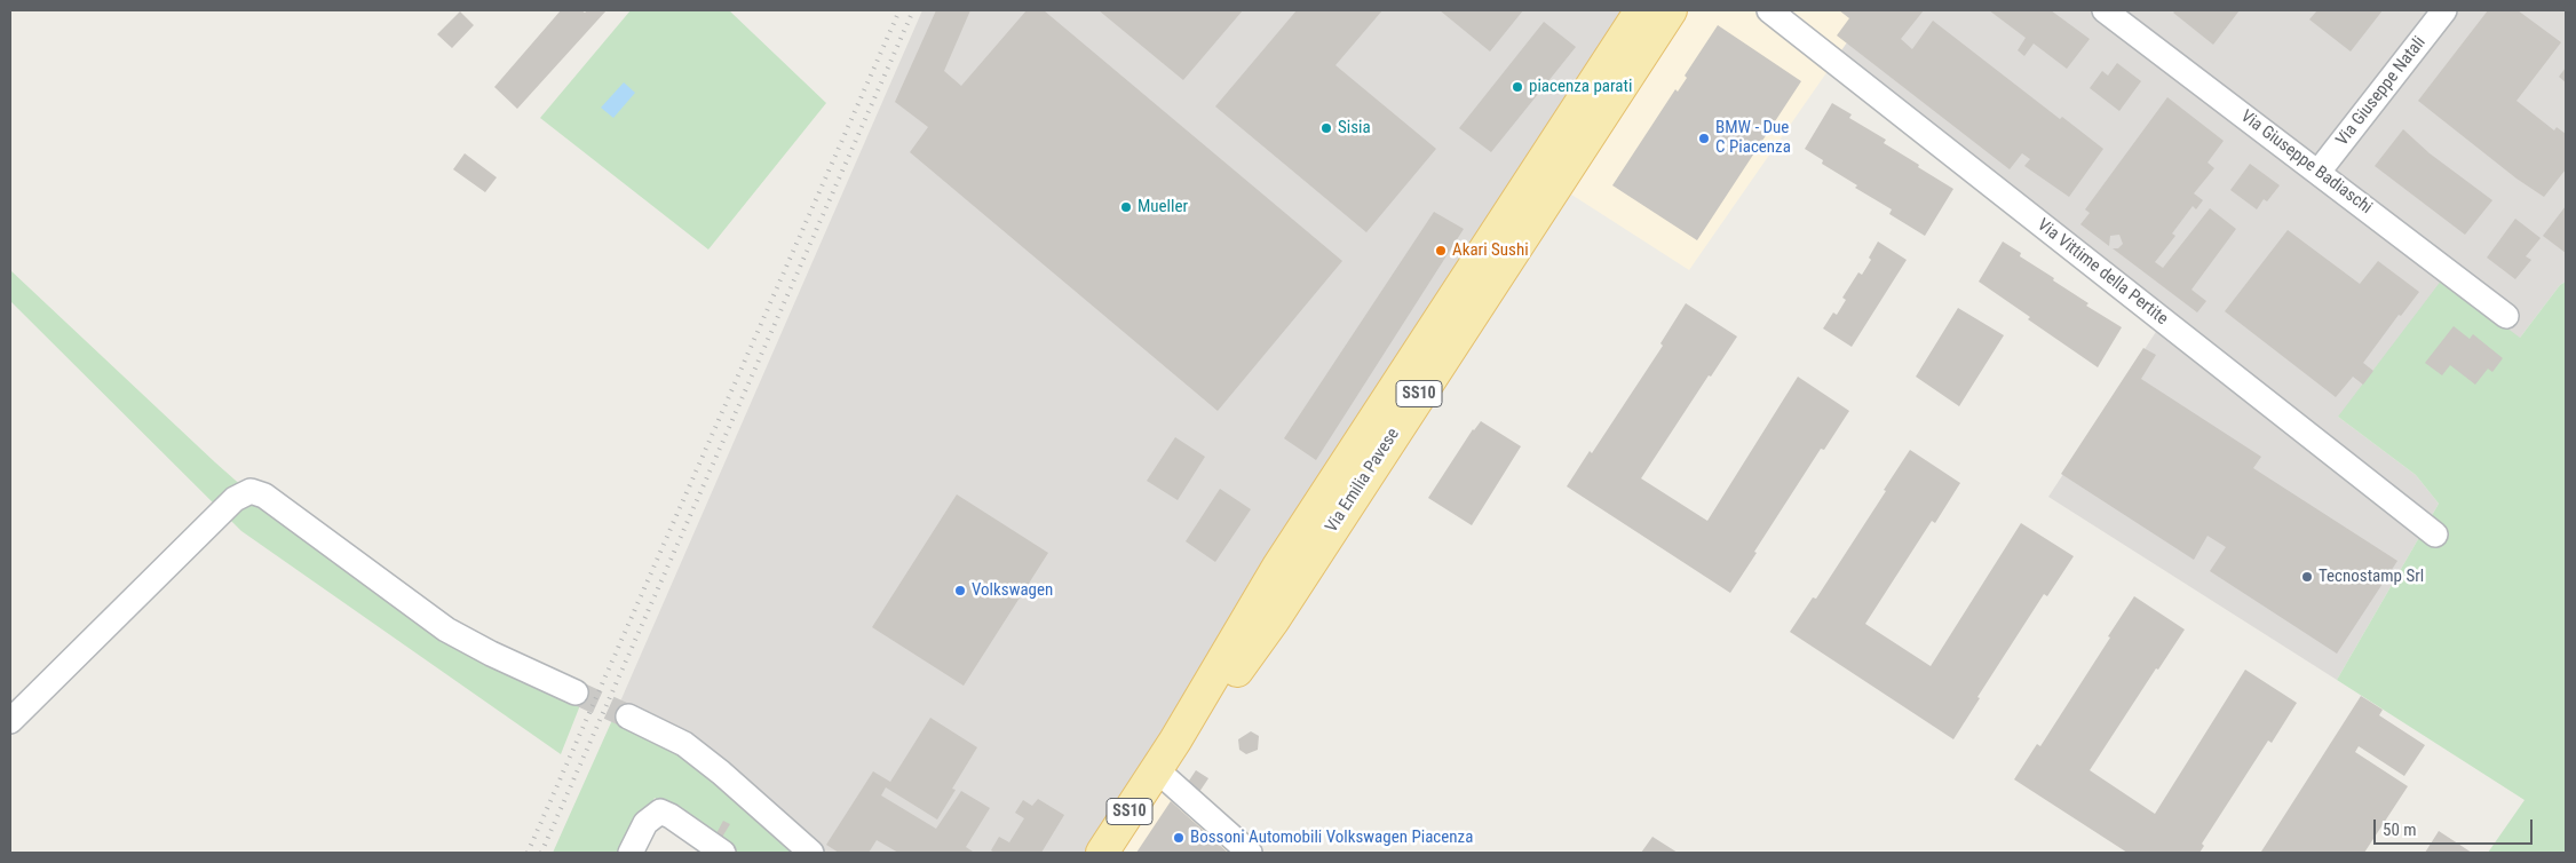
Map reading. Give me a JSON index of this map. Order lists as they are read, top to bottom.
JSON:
{
  "streets": {
    "main road": ["SS10", "Via Emilia Pavese"],
    "street": ["Via Giuseppe Natali", "Via Giuseppe Badiaschi", "Via Vittime della Pertite"]
  },
  "crossings": [
    ["Via Giuseppe Natali", "Via Giuseppe Badiaschi"]
  ],
  "places": [
    "piacenza parati",
    "Sisia",
    "BMW - Due C Piacenza",
    "Mueller",
    "Akari Sushi",
    "Tecnostamp Srl",
    "Volkswagen",
    "Bossoni Automobili Volkswagen Piacenza"
  ],
  "scale_bar": "50 m"
}
